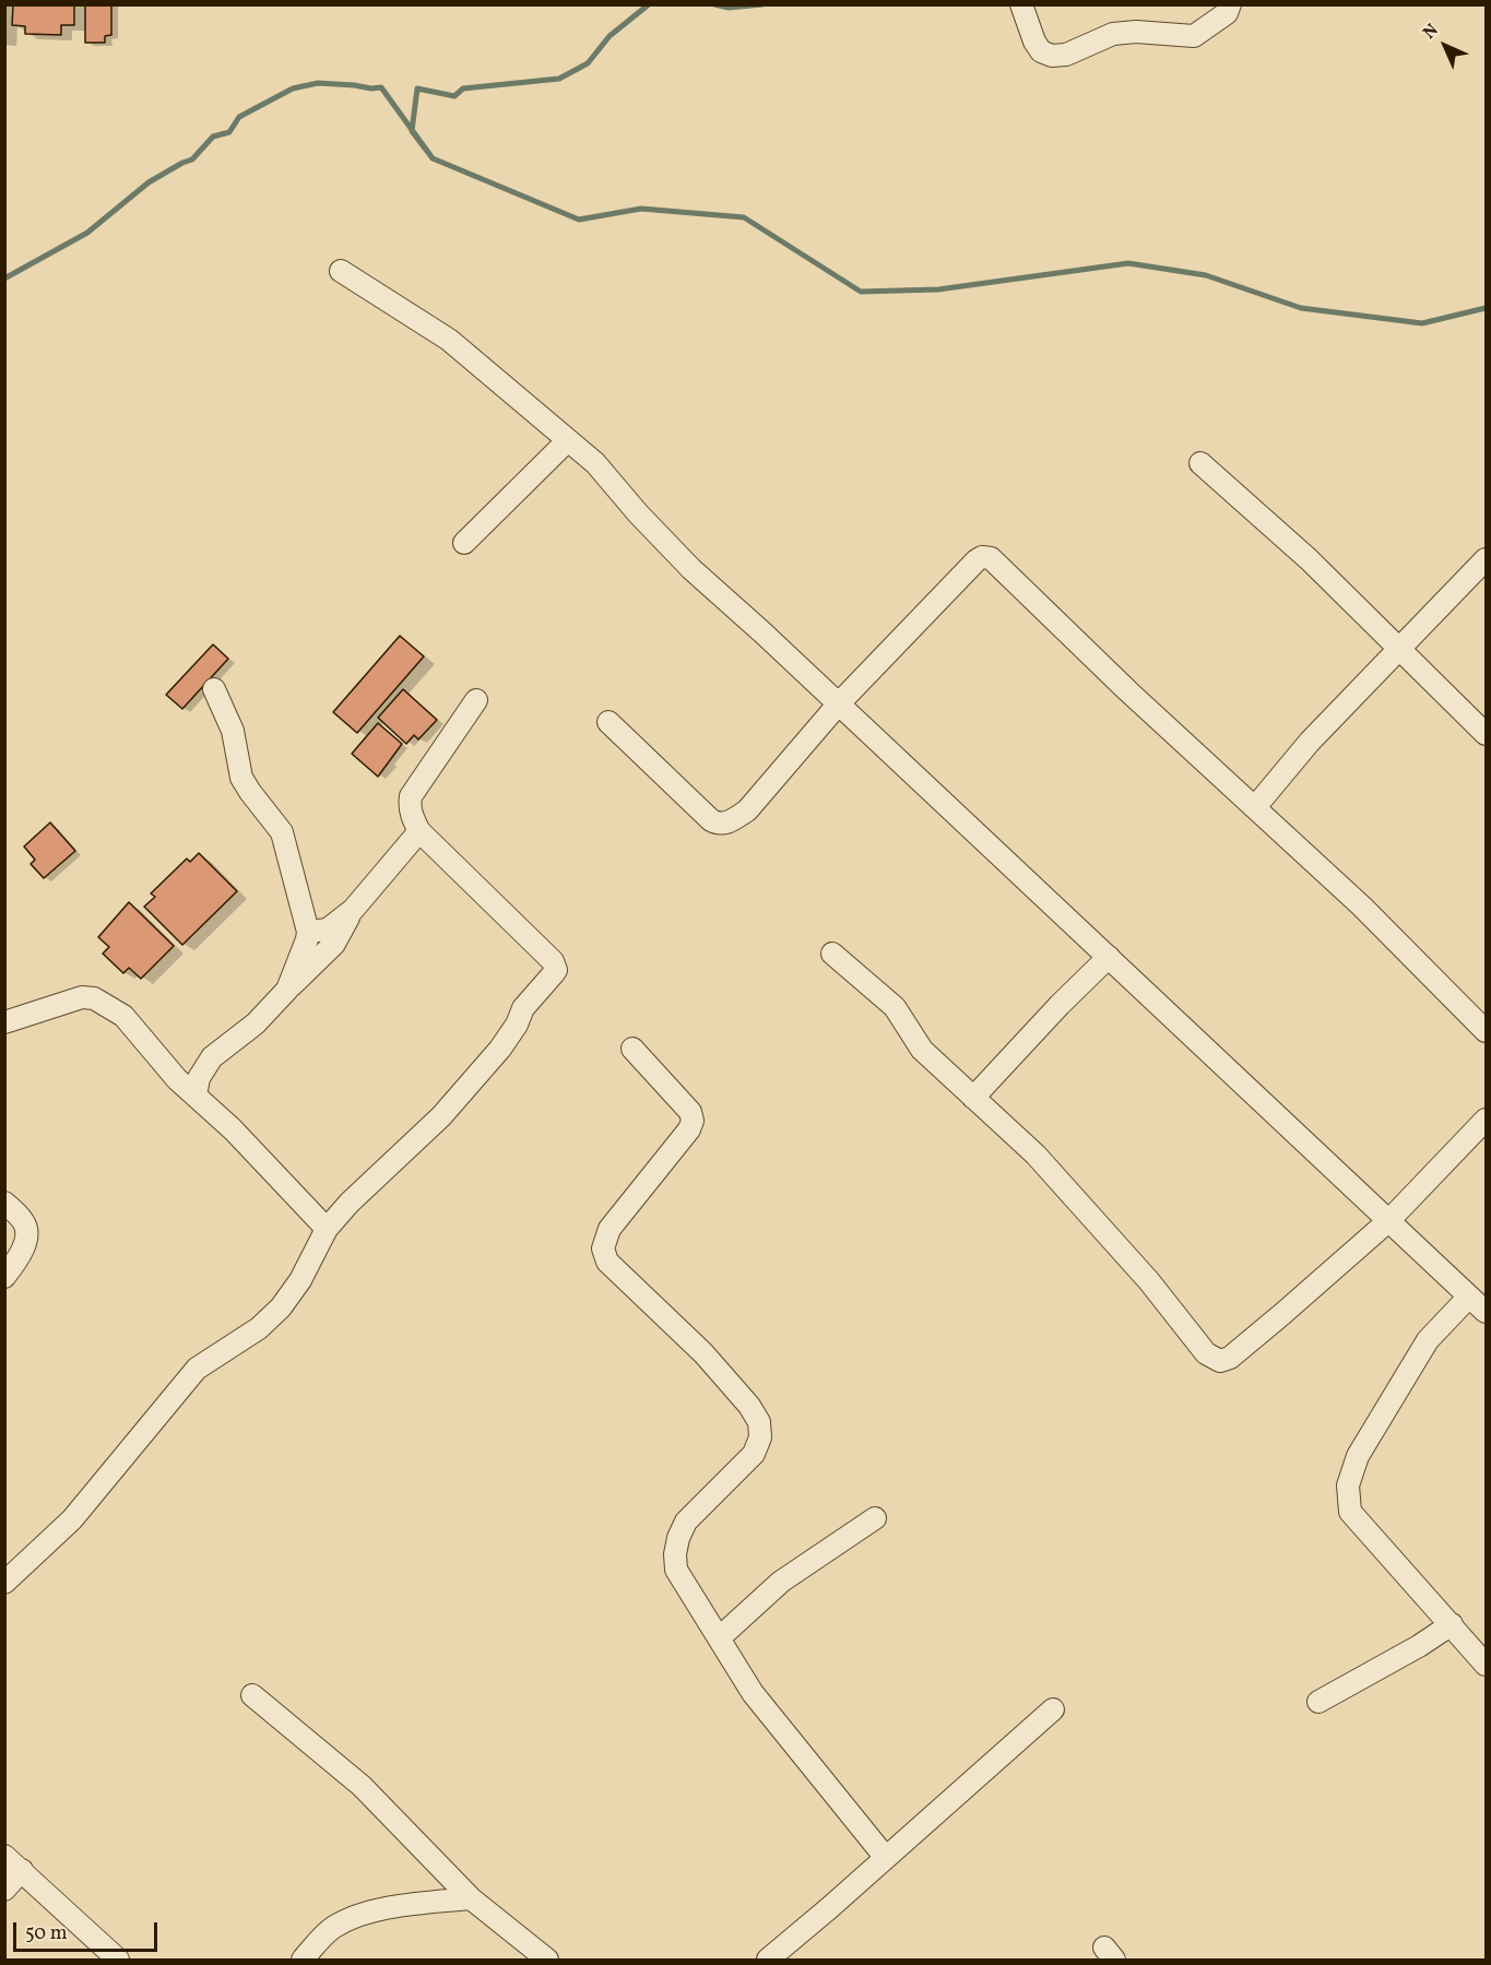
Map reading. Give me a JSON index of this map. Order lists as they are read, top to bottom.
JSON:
{
  "scale_bar": "50 m",
  "north": "top left"
}
